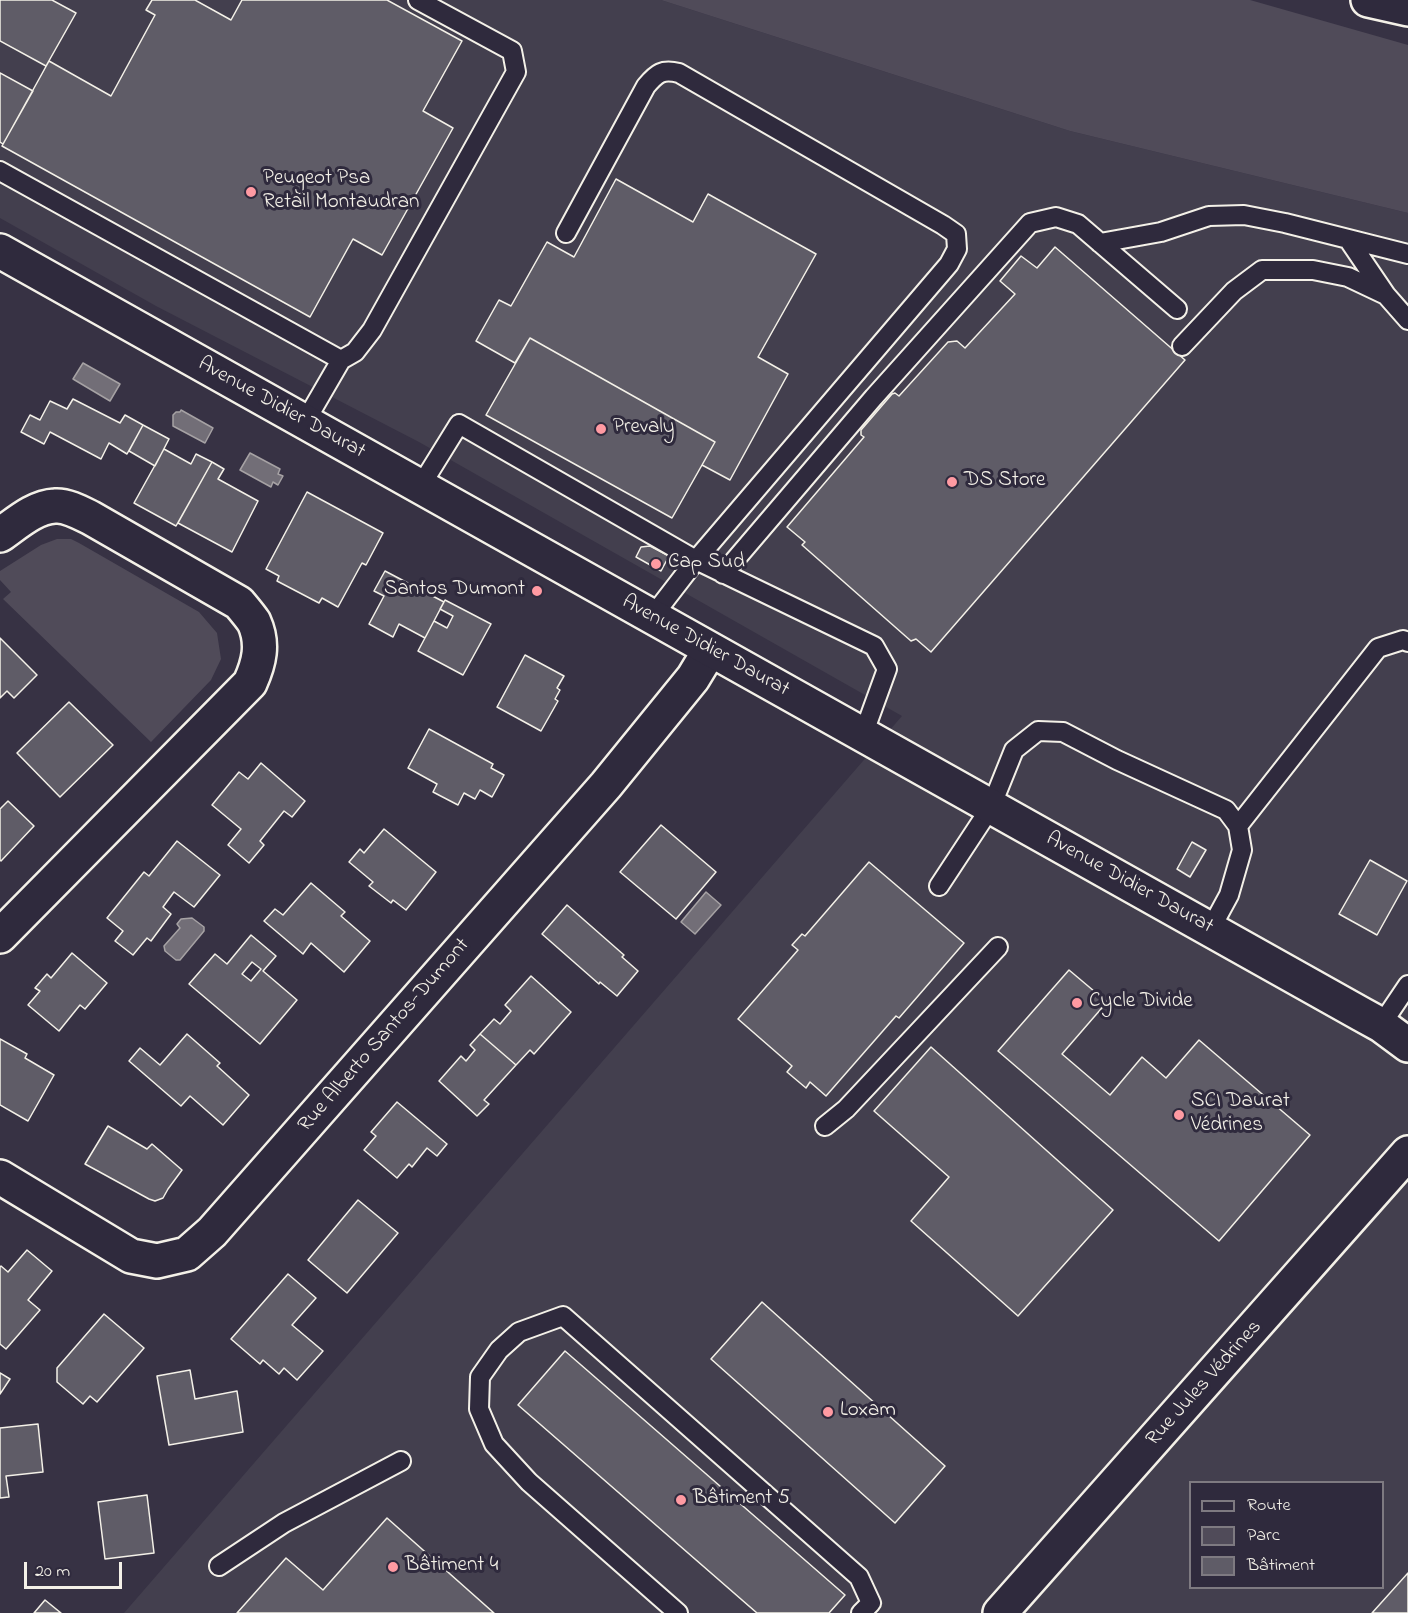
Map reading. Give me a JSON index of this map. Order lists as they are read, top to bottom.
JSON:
{
  "streets": {
    "main road": ["Avenue Didier Daurat", "Rue Alberto Santos-Dumont", "Rue Jules Védrines"]
  },
  "crossings": [
    ["Avenue Didier Daurat", "Rue Alberto Santos-Dumont"]
  ],
  "places": [
    "Peugeot Psa Retail Montaudran",
    "Prevaly",
    "DS Store",
    "Cap Sud",
    "Santos Dumont",
    "Cycle Divide",
    "SCI Daurat Védrines",
    "Loxam",
    "Bâtiment 5",
    "Bâtiment 4"
  ],
  "legend": ["Route", "Parc", "Bâtiment"],
  "scale_bar": "20 m"
}
